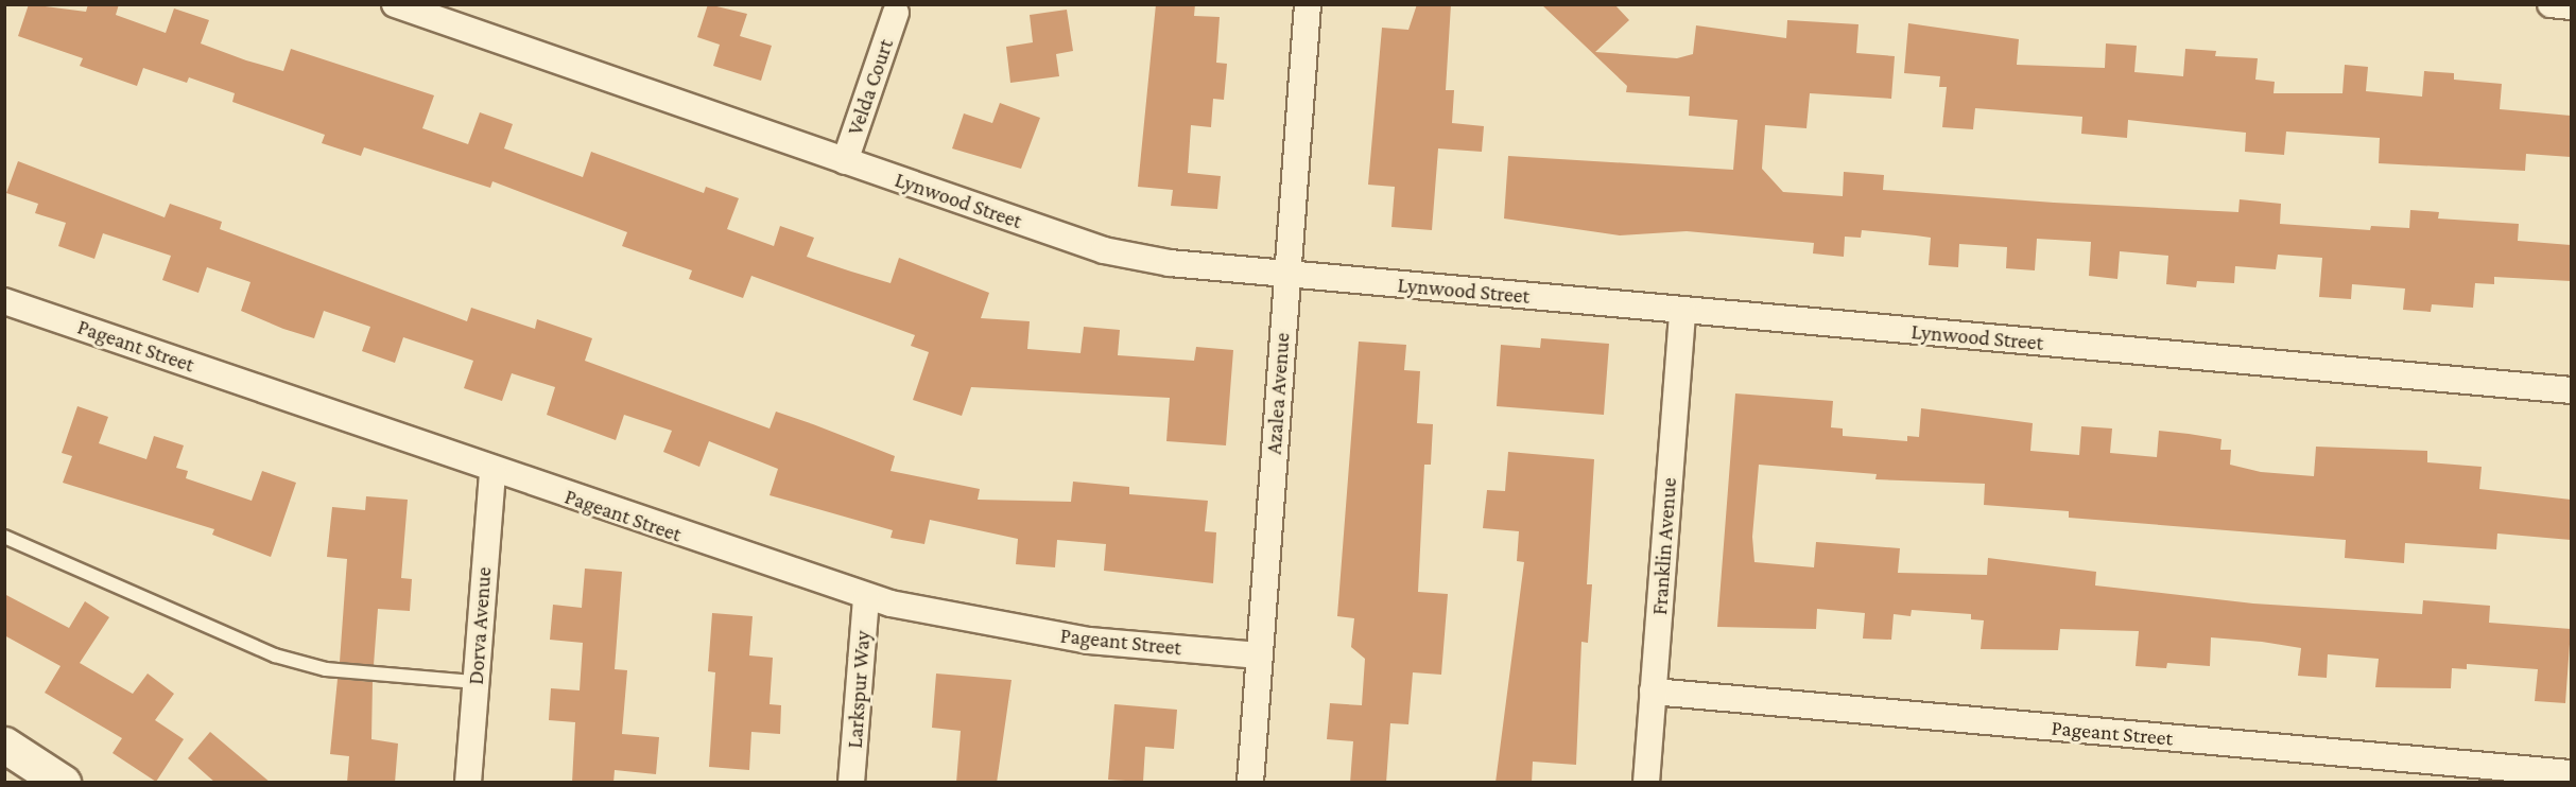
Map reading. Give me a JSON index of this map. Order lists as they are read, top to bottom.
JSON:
{
  "streets": {
    "street": [
      "Velda Court",
      "Lynwood Street",
      "Pageant Street",
      "Azalea Avenue",
      "Franklin Avenue",
      "Dorva Avenue",
      "Larkspur Way"
    ]
  },
  "crossings": [
    ["Velda Court", "Lynwood Street"],
    ["Lynwood Street", "Azalea Avenue"],
    ["Lynwood Street", "Franklin Avenue"],
    ["Pageant Street", "Azalea Avenue"],
    ["Pageant Street", "Franklin Avenue"],
    ["Pageant Street", "Dorva Avenue"],
    ["Pageant Street", "Larkspur Way"]
  ]
}
